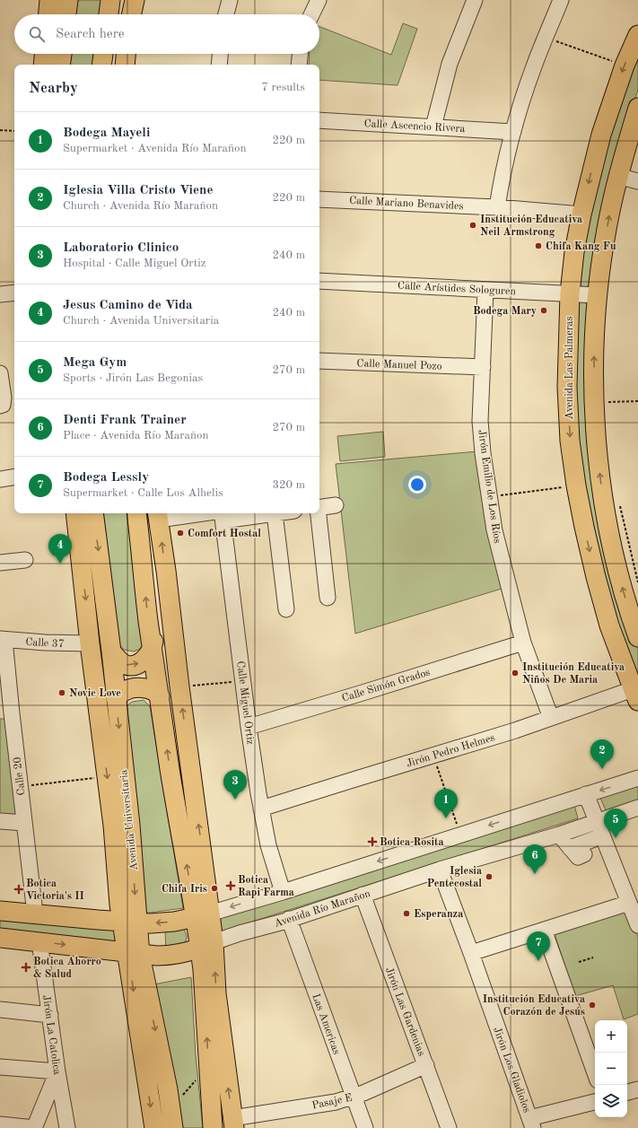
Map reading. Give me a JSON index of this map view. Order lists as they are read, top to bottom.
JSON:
{
  "streets": {
    "main road": ["Avenida Las Palmeras", "Avenida Universitaria", "Avenida Río Marañon"],
    "street": [
      "Calle Ascencio Rivera",
      "Calle Mariano Benavides",
      "Calle Arístides Sologuren",
      "Calle Manuel Pozo",
      "Jirón Emilio de Los Ríos",
      "Calle 37",
      "Calle Simón Grados",
      "Calle Miguel Ortiz",
      "Jirón Pedro Helmes",
      "Calle 20",
      "Jirón Las Gardenias",
      "Las Americas",
      "Jirón La Catolica",
      "Jirón Los Gladiolos",
      "Pasaje E"
    ]
  },
  "crossings": [
    ["Calle Mariano Benavides", "Avenida Las Palmeras"],
    ["Calle Arístides Sologuren", "Avenida Las Palmeras"],
    ["Calle Arístides Sologuren", "Jirón Emilio de Los Ríos"],
    ["Calle Manuel Pozo", "Jirón Emilio de Los Ríos"],
    ["Avenida Las Palmeras", "Jirón Pedro Helmes"],
    ["Jirón Emilio de Los Ríos", "Calle Simón Grados"],
    ["Jirón Emilio de Los Ríos", "Jirón Pedro Helmes"],
    ["Calle 37", "Calle 20"],
    ["Calle 37", "Avenida Universitaria"],
    ["Calle Simón Grados", "Calle Miguel Ortiz"],
    ["Calle Miguel Ortiz", "Jirón Pedro Helmes"],
    ["Avenida Universitaria", "Avenida Río Marañon"],
    ["Avenida Río Marañon", "Jirón Las Gardenias"],
    ["Avenida Río Marañon", "Las Americas"],
    ["Avenida Río Marañon", "Jirón La Catolica"],
    ["Avenida Río Marañon", "Jirón Los Gladiolos"],
    ["Jirón Las Gardenias", "Pasaje E"],
    ["Las Americas", "Pasaje E"]
  ],
  "places": {
    "other": [
      "Institución Educativa Neil Armstrong",
      "Chifa Kang Fu",
      "Bodega Mary",
      "Comfort Hostal",
      "Institución Educativa Niños De Maria",
      "Novic Love",
      "Iglesia Pentecostal",
      "Chifa Iris",
      "Esperanza",
      "Institución Educativa Corazón de Jesús"
    ],
    "health": [
      "Botica Rosita",
      "Botica Rapi Farma",
      "Botica Victoria's II",
      "Botica Ahorro & Salud"
    ]
  },
  "page": {
    "search": "Search here",
    "heading": ["Nearby", "7 results"],
    "list": [
      {
        "mark": "1",
        "name": "Bodega Mayeli",
        "note": "Supermarket · Avenida Río Marañon",
        "value": "220 m"
      },
      {
        "mark": "2",
        "name": "Iglesia Villa Cristo Viene",
        "note": "Church · Avenida Río Marañon",
        "value": "220 m"
      },
      {
        "mark": "3",
        "name": "Laboratorio Clinico",
        "note": "Hospital · Calle Miguel Ortiz",
        "value": "240 m"
      },
      {
        "mark": "4",
        "name": "Jesus Camino de Vida",
        "note": "Church · Avenida Universitaria",
        "value": "240 m"
      },
      {
        "mark": "5",
        "name": "Mega Gym",
        "note": "Sports · Jirón Las Begonias",
        "value": "270 m"
      },
      {
        "mark": "6",
        "name": "Denti Frank Trainer",
        "note": "Place · Avenida Río Marañon",
        "value": "270 m"
      },
      {
        "mark": "7",
        "name": "Bodega Lessly",
        "note": "Supermarket · Calle Los Alhelis",
        "value": "320 m"
      }
    ],
    "pins": [
      "4",
      "2",
      "3",
      "1",
      "5",
      "6",
      "7"
    ],
    "map_buttons": ["+", "−"]
  }
}
